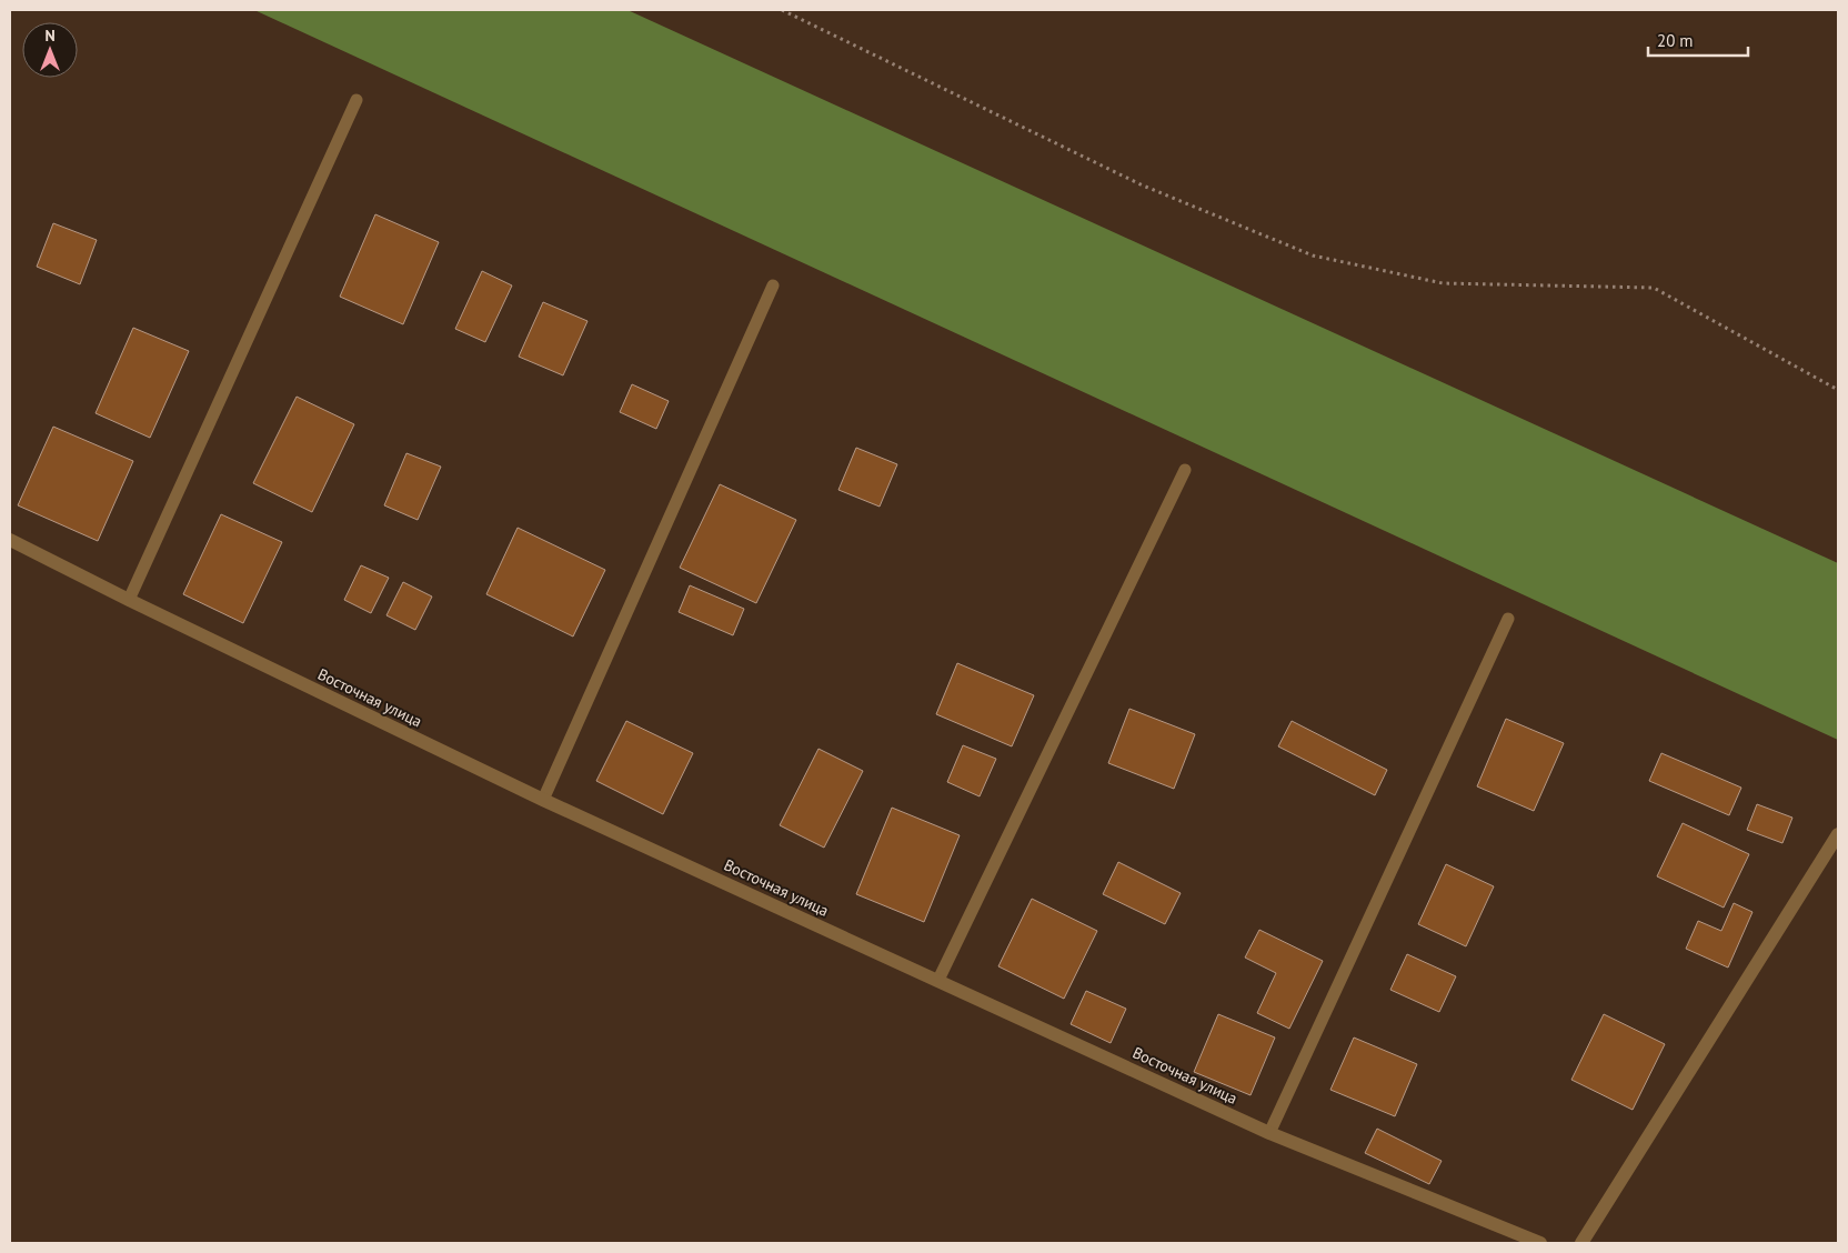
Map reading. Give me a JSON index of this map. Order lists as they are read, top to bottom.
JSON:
{
  "streets": {
    "street": ["Восточная улица"]
  },
  "scale_bar": "20 m",
  "north": "top"
}
